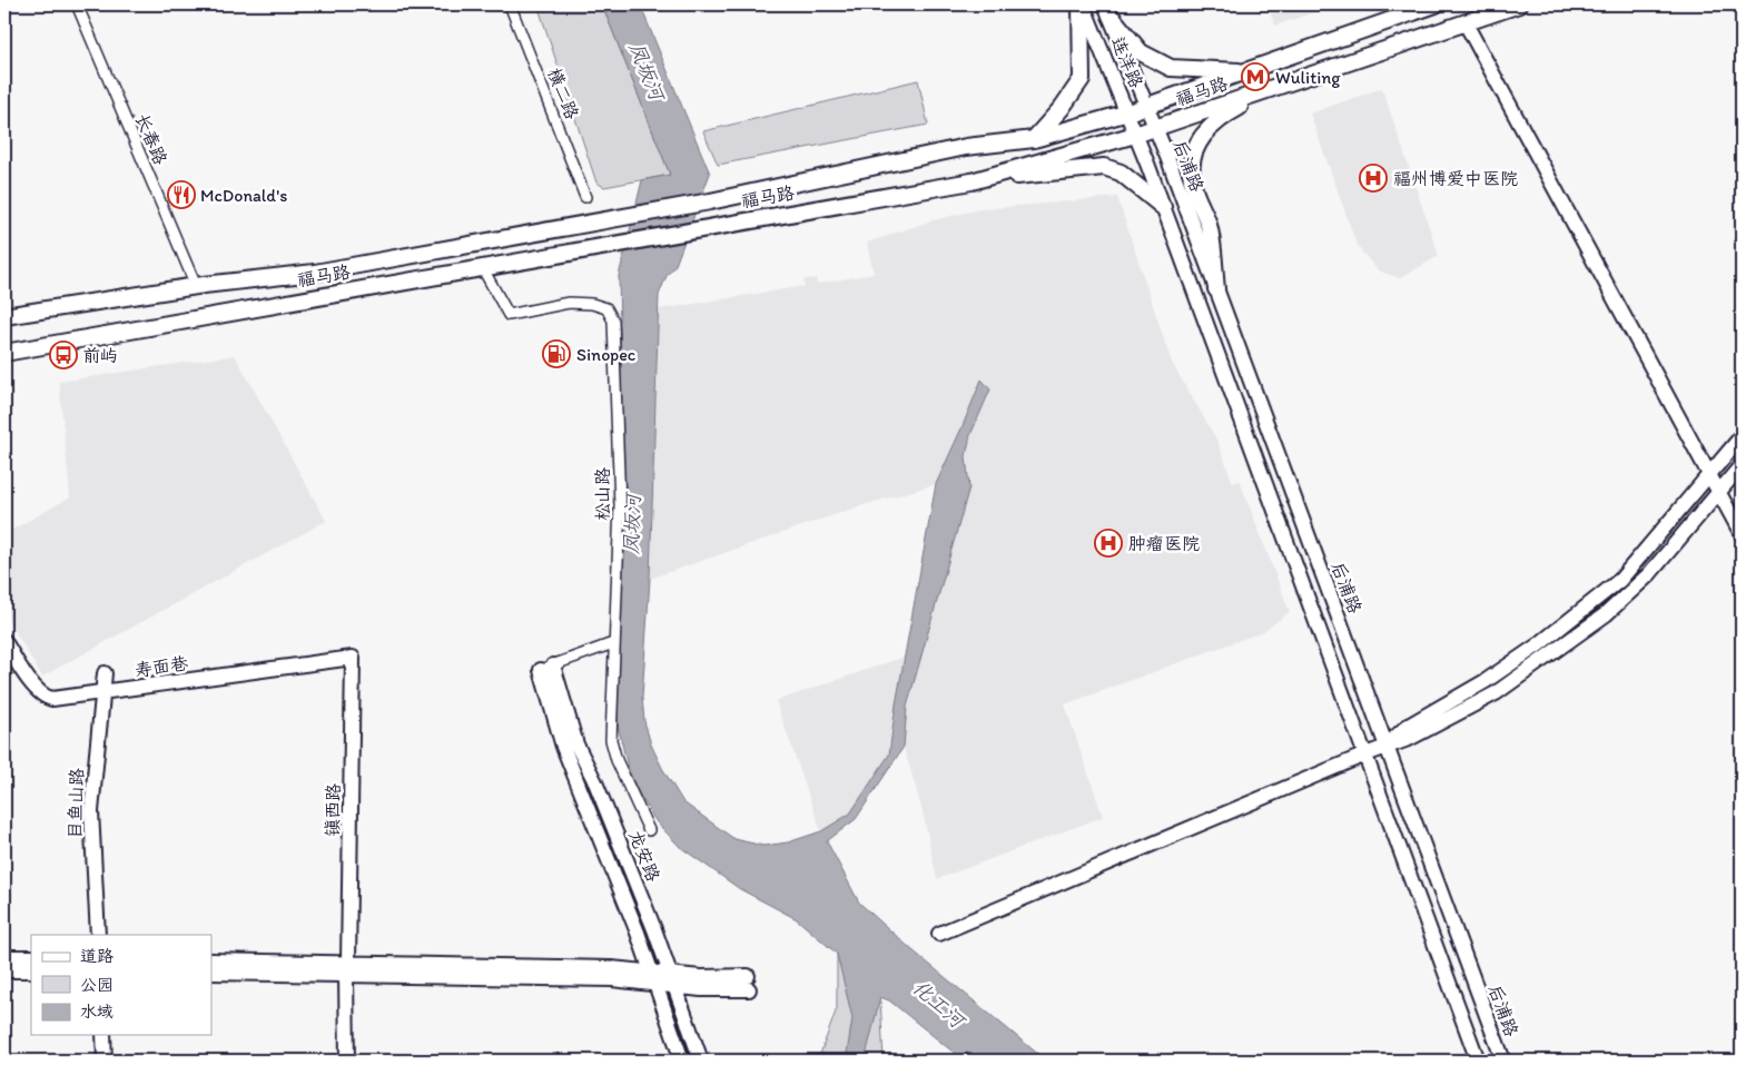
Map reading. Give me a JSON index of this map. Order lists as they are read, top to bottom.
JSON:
{
  "streets": {
    "main road": [
      "连洋路",
      "福马路",
      "后浦路",
      "寿面巷",
      "目鱼山路",
      "镇西路",
      "龙安路"
    ],
    "street": ["横二路", "长春路", "松山路"]
  },
  "crossings": [
    ["连洋路", "福马路"],
    ["连洋路", "后浦路"],
    ["福马路", "长春路"],
    ["福马路", "后浦路"],
    ["福马路", "松山路"],
    ["寿面巷", "目鱼山路"],
    ["寿面巷", "镇西路"]
  ],
  "water": ["凤坂河", "化工河"],
  "places": {
    "metro station": ["Wuliting"],
    "hospital": ["福州博爱中医院", "肿瘤医院"],
    "restaurant": ["McDonald's"],
    "fuel station": ["Sinopec"],
    "bus stop": ["前屿"]
  },
  "legend": ["道路", "公园", "水域"]
}
